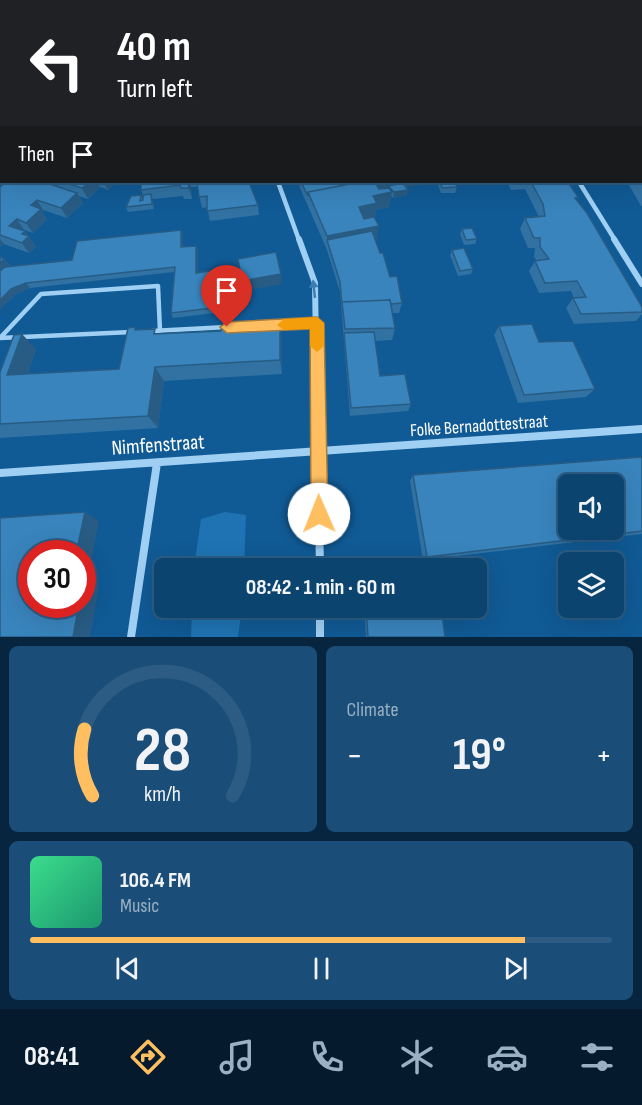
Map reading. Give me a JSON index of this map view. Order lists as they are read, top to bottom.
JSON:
{
  "streets": {
    "street": ["Folke Bernadottestraat", "Nimfenstraat"]
  },
  "crossings": [
    ["Folke Bernadottestraat", "Nimfenstraat"]
  ],
  "page": {
    "turn": ["40 m", "Turn left"],
    "then": "Then",
    "limit": "30",
    "trip": "08:42 · 1 min · 60 m",
    "tile": "Climate",
    "heat": ["−", "19°", "+"],
    "song": ["106.4 FM", "Music"],
    "tabs": "08:41",
    "gauge": ["28", "km/h"]
  }
}
